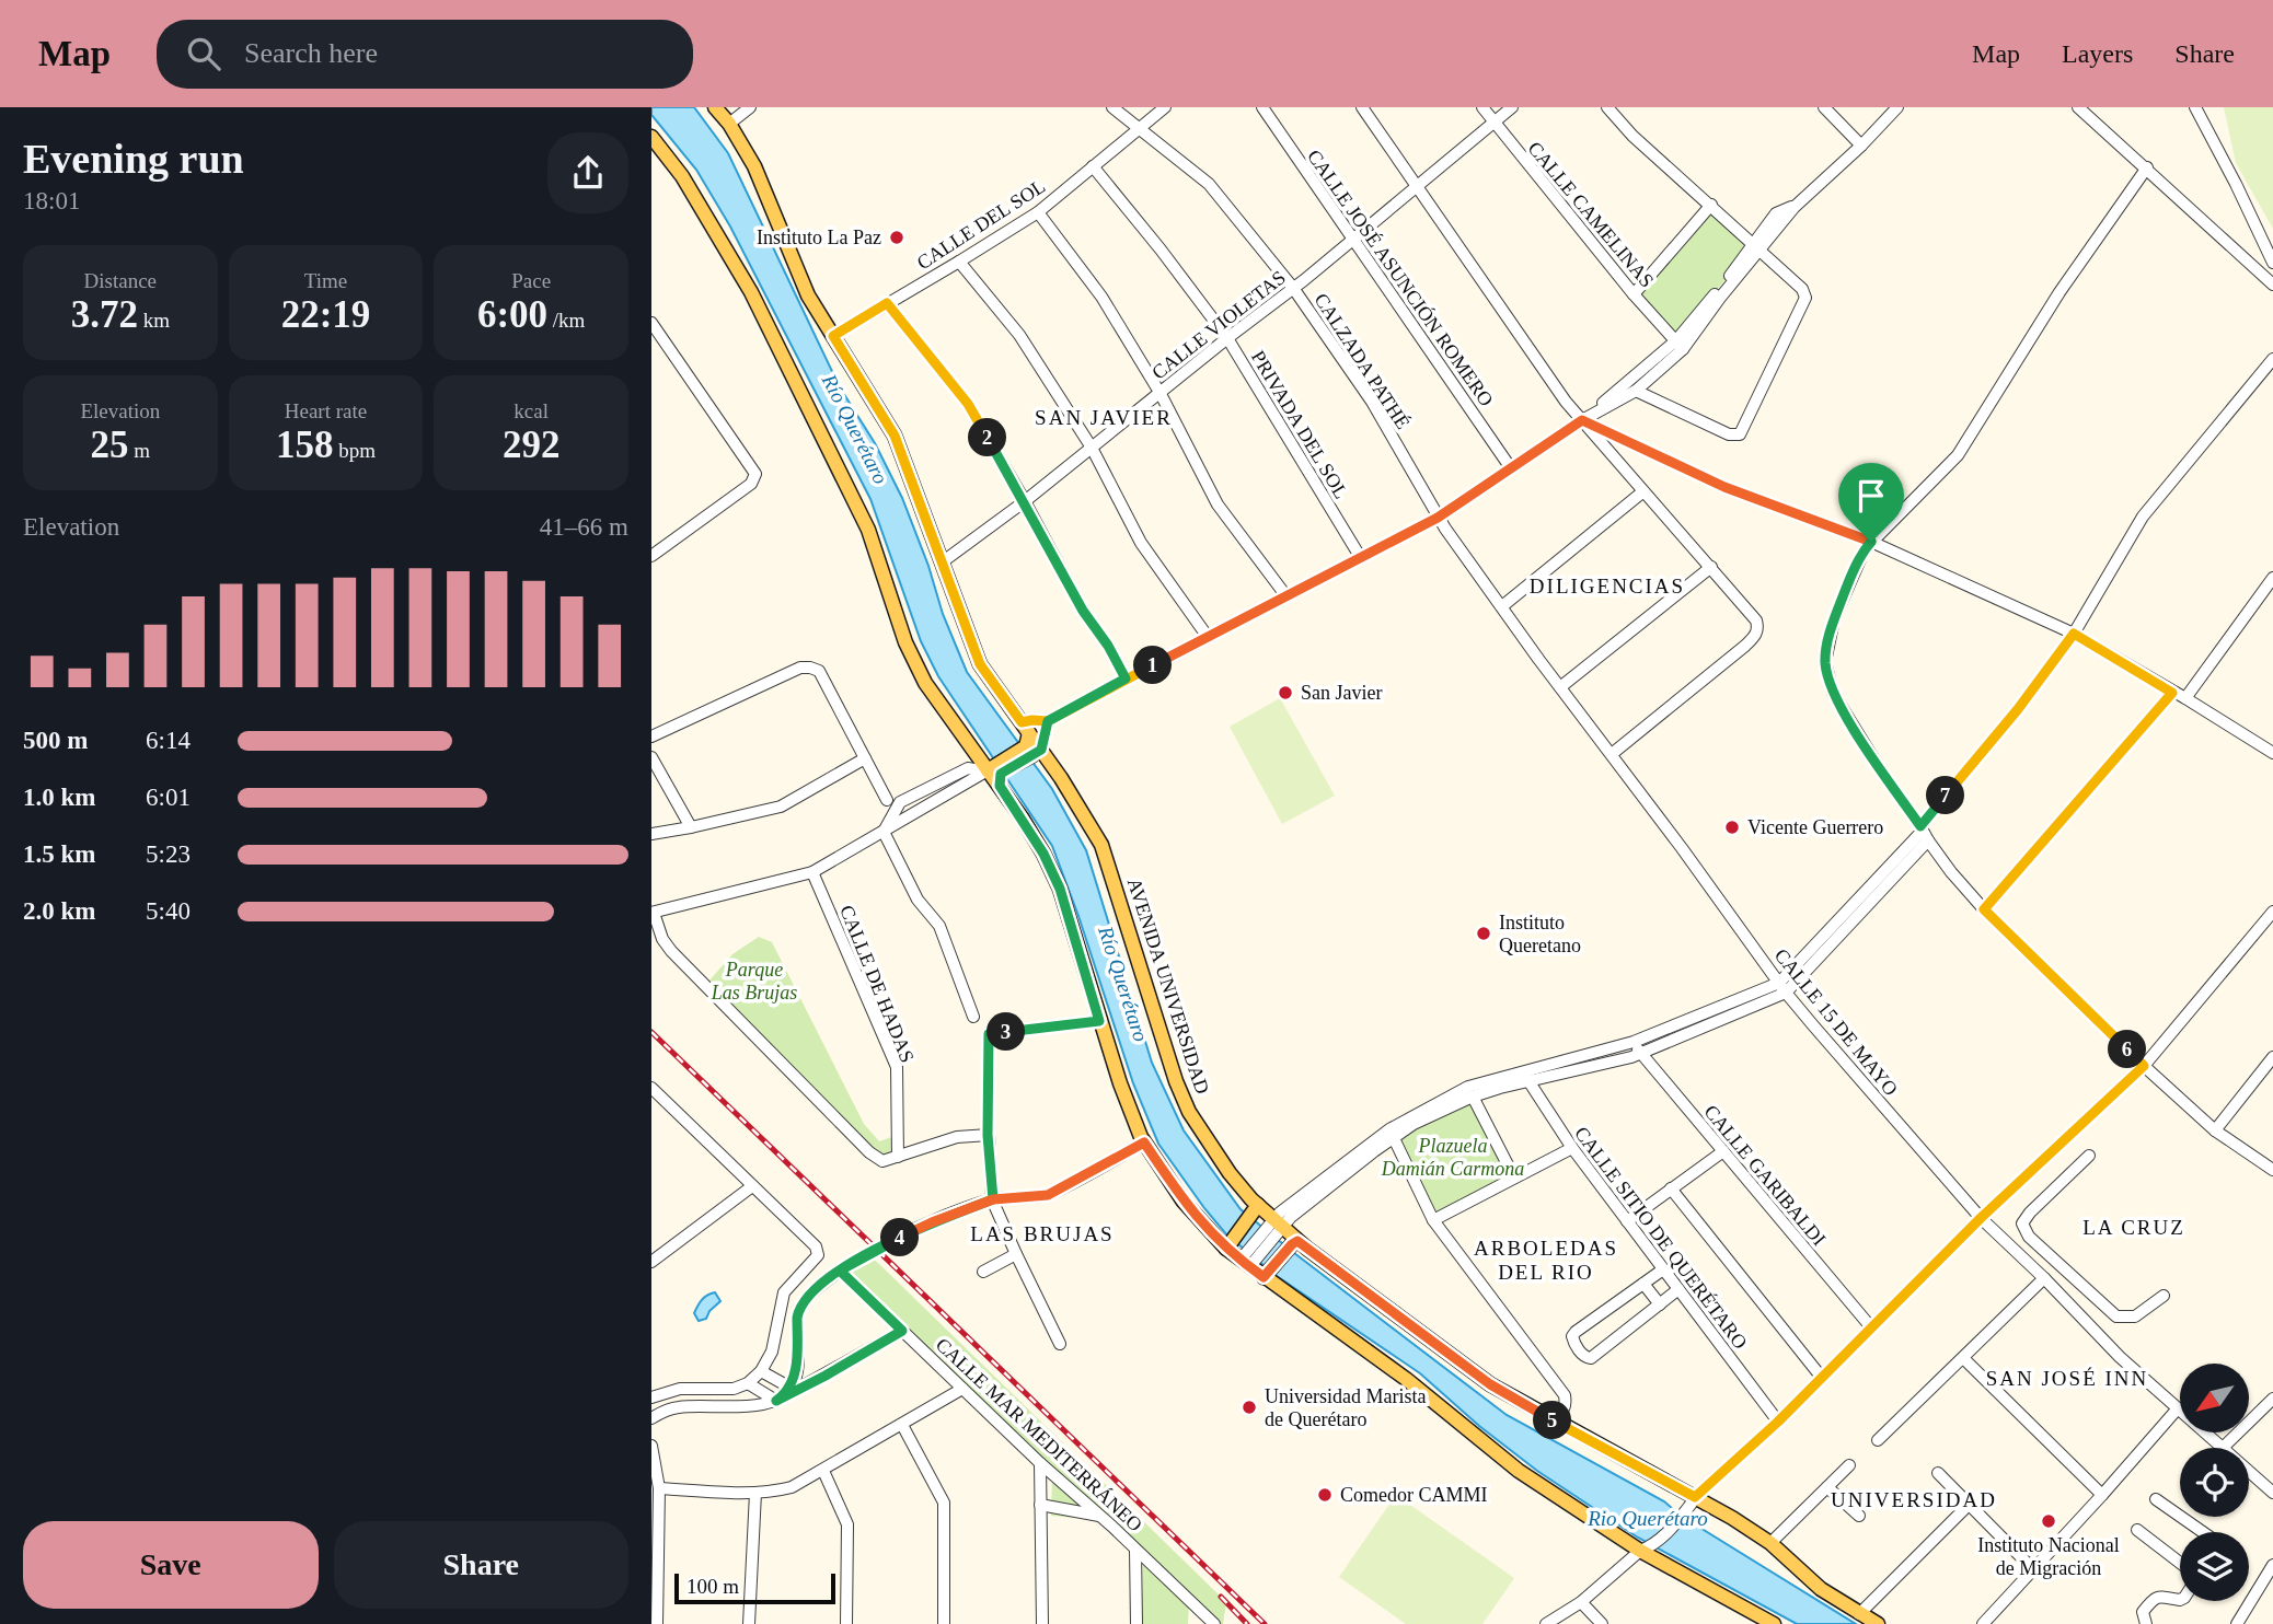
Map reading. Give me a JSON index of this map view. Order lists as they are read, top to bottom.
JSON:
{
  "streets": {
    "main road": ["AVENIDA UNIVERSIDAD"],
    "street": [
      "CALLE CAMELINAS",
      "CALLE DEL SOL",
      "CALLE JOSÉ ASUNCIÓN ROMERO",
      "CALLE VIOLETAS",
      "CALZADA PATHÉ",
      "PRIVADA DEL SOL",
      "CALLE DE HADAS",
      "CALLE 15 DE MAYO",
      "CALLE GARIBALDI",
      "CALLE SITIO DE QUERÉTARO",
      "CALLE MAR MEDITERRÁNEO"
    ]
  },
  "crossings": [
    ["CALLE CAMELINAS", "CALLE VIOLETAS"],
    ["CALLE DEL SOL", "CALZADA PATHÉ"],
    ["CALLE DEL SOL", "PRIVADA DEL SOL"],
    ["CALLE DEL SOL", "AVENIDA UNIVERSIDAD"],
    ["CALLE JOSÉ ASUNCIÓN ROMERO", "CALLE VIOLETAS"],
    ["CALLE VIOLETAS", "CALZADA PATHÉ"],
    ["CALLE VIOLETAS", "PRIVADA DEL SOL"],
    ["CALLE VIOLETAS", "AVENIDA UNIVERSIDAD"],
    ["CALZADA PATHÉ", "CALLE 15 DE MAYO"]
  ],
  "districts": [
    "SAN JAVIER",
    "DILIGENCIAS",
    "LA CRUZ",
    "LAS BRUJAS",
    "ARBOLEDAS DEL RIO",
    "SAN JOSÉ INN",
    "UNIVERSIDAD"
  ],
  "water": ["Río Querétaro", "Rio Querétaro"],
  "parks": ["Parque Las Brujas", "Plazuela Damián Carmona"],
  "places": [
    "Instituto La Paz",
    "San Javier",
    "Vicente Guerrero",
    "Instituto Queretano",
    "Universidad Marista de Querétaro",
    "Comedor CAMMI",
    "Instituto Nacional de Migración"
  ],
  "scale_bar": "100 m",
  "north": "bottom left",
  "page": {
    "header": "Map",
    "search": "Search here",
    "nav": ["Map", "Layers", "Share"],
    "heading": ["Evening run", "18:01"],
    "stats": [
      ["Distance", "3.72 km"],
      ["Time", "22:19"],
      ["Pace", "6:00 /km"],
      ["Elevation", "25 m"],
      ["Heart rate", "158 bpm"],
      ["kcal", "292"]
    ],
    "pins": [
      "2",
      "1",
      "7",
      "3",
      "6",
      "4",
      "5"
    ],
    "chart": ["Elevation", "41–66 m"],
    "list": [
      {
        "name": "500 m",
        "note": "6:14"
      },
      {
        "name": "1.0 km",
        "note": "6:01"
      },
      {
        "name": "1.5 km",
        "note": "5:23"
      },
      {
        "name": "2.0 km",
        "note": "5:40"
      }
    ],
    "buttons": ["Save", "Share"],
    "scale": "100 m"
  }
}
